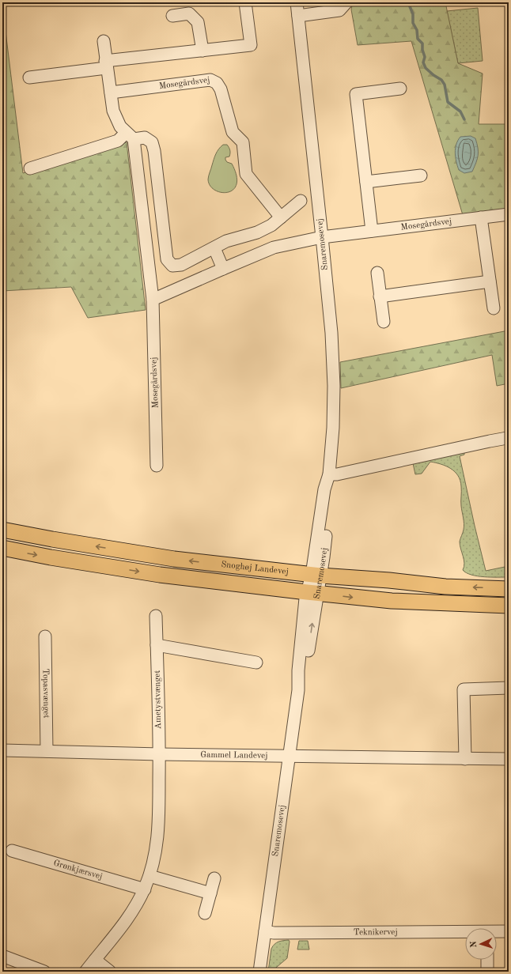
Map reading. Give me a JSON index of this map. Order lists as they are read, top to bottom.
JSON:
{
  "streets": {
    "main road": ["Snoghøj Landevej"],
    "street": [
      "Mosegårdsvej",
      "Snaremosevej",
      "Topasvænget",
      "Ametystvænget",
      "Gammel Landevej",
      "Grønkjærsvej",
      "Teknikervej"
    ]
  },
  "crossings": [
    ["Mosegårdsvej", "Snaremosevej"],
    ["Snaremosevej", "Snoghøj Landevej"],
    ["Snaremosevej", "Gammel Landevej"],
    ["Snaremosevej", "Teknikervej"],
    ["Topasvænget", "Gammel Landevej"],
    ["Ametystvænget", "Gammel Landevej"]
  ],
  "north": "left"
}
